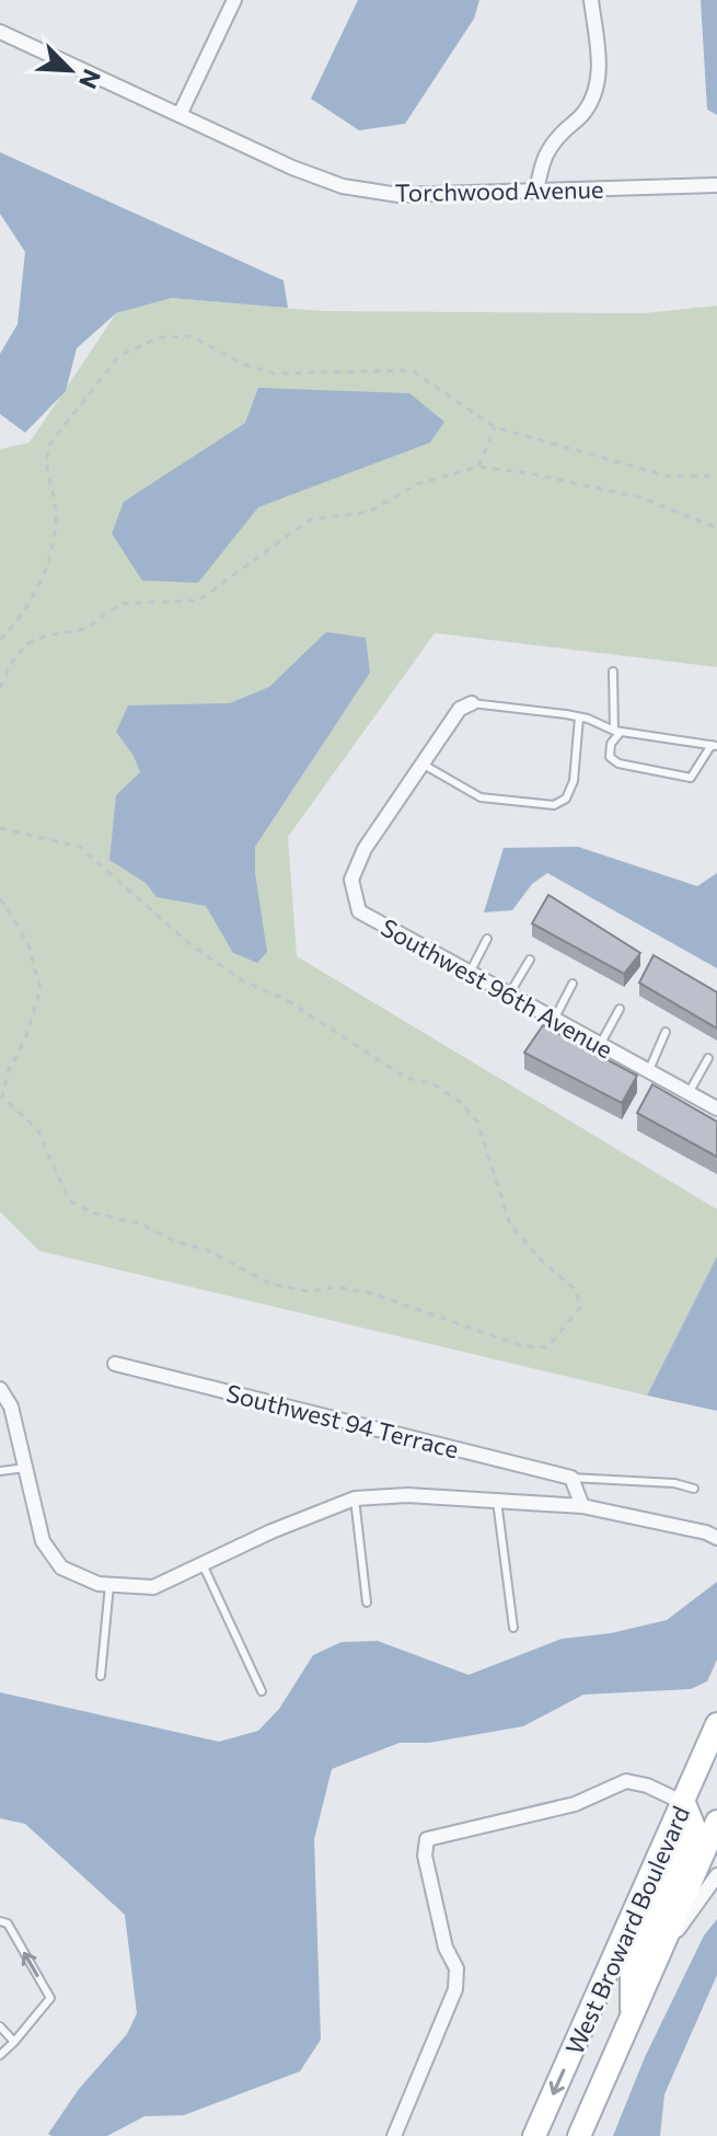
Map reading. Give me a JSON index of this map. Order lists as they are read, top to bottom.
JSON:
{
  "streets": {
    "main road": ["West Broward Boulevard"],
    "street": ["Torchwood Avenue", "Southwest 96th Avenue", "Southwest 94 Terrace"]
  },
  "north": "bottom right"
}
